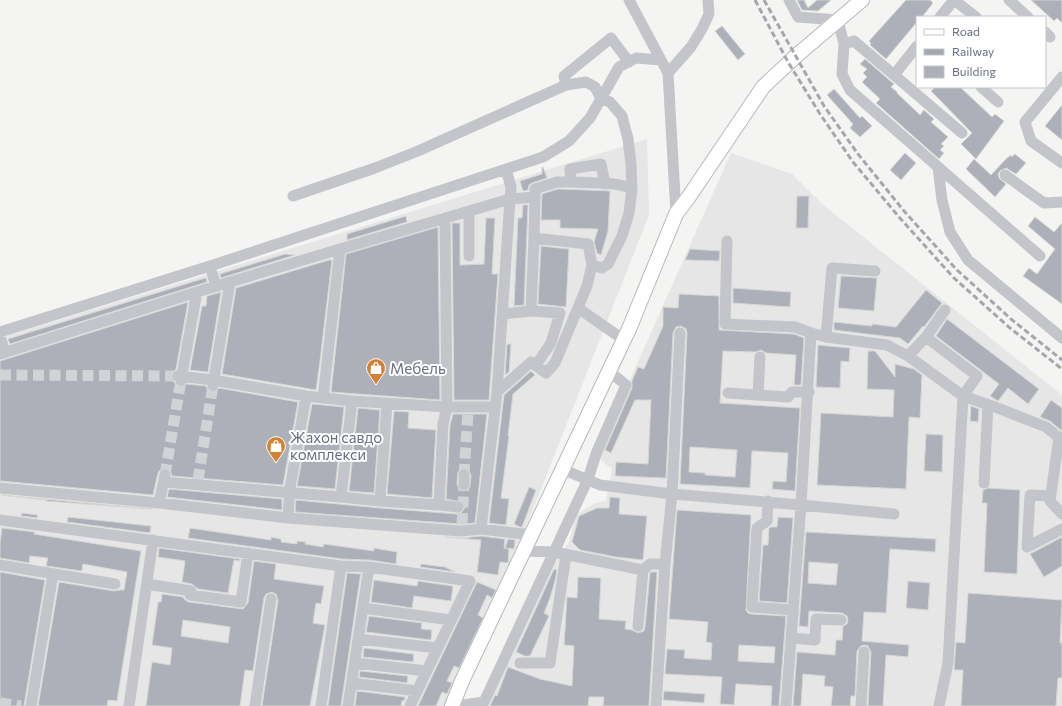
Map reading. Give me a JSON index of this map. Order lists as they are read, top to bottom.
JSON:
{
  "places": {
    "shop": ["Мебель", "Жахон савдо комплекси"]
  },
  "legend": ["Road", "Railway", "Building"]
}
